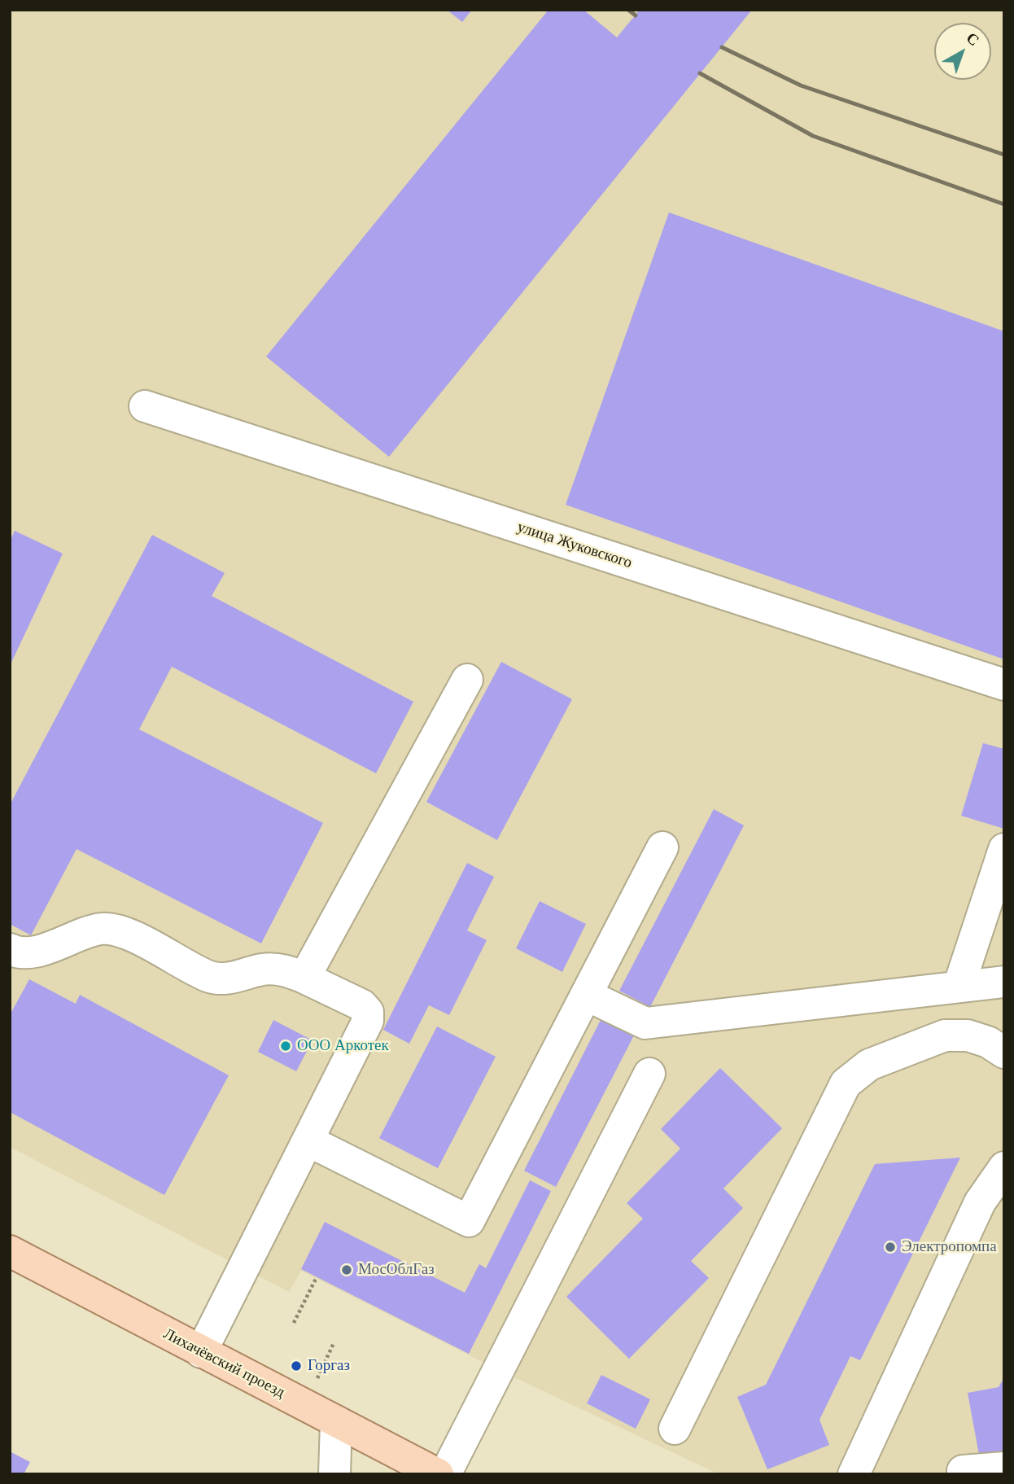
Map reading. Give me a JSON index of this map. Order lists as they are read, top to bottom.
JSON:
{
  "streets": {
    "main road": ["Лихачёвский проезд"],
    "street": ["улица Жуковского"]
  },
  "places": [
    "ООО Аркотек",
    "Электропомпа",
    "МосОблГаз",
    "Горгаз"
  ],
  "north": "top right"
}
